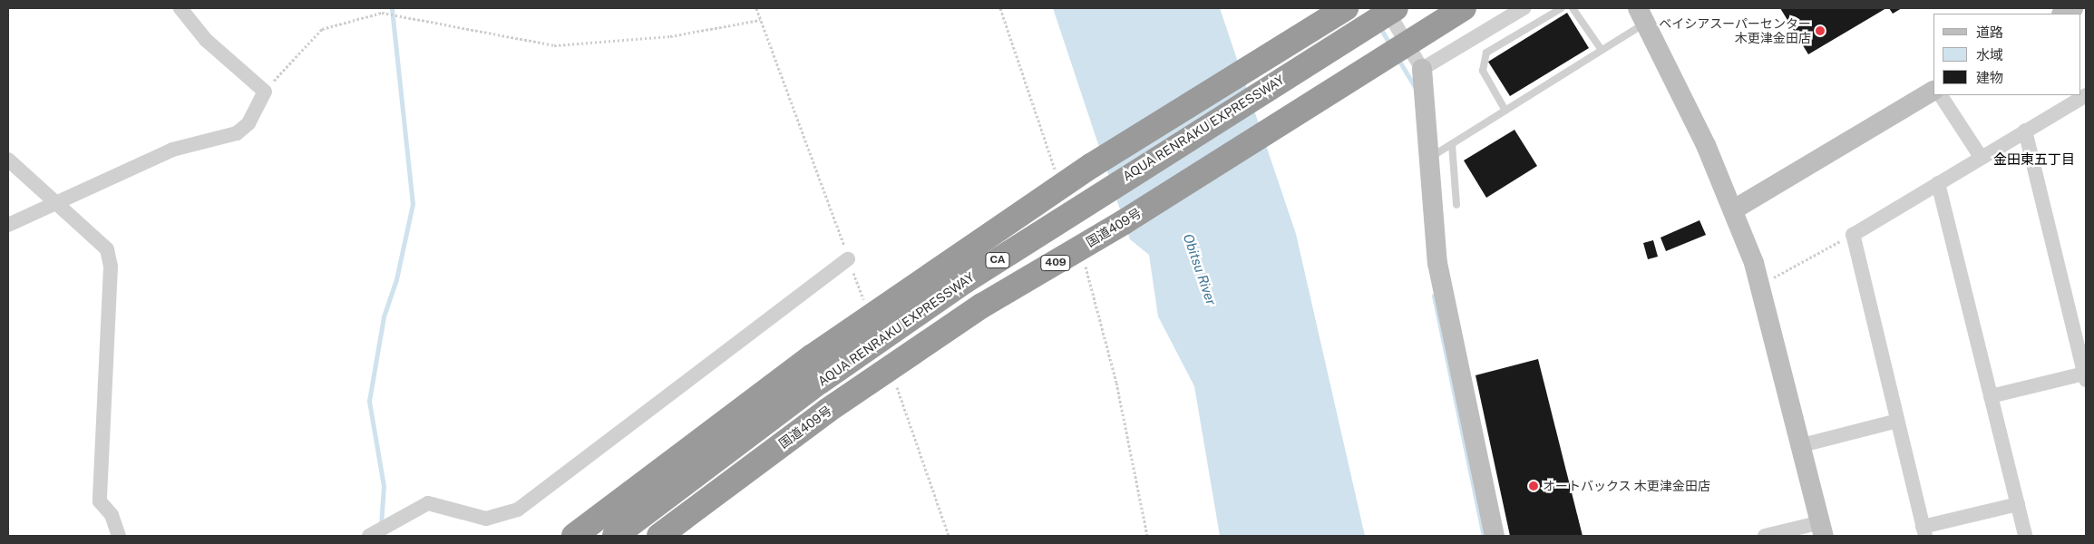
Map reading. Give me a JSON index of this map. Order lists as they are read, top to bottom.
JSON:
{
  "streets": {
    "highway": [
      "AQUA RENRAKU EXPRESSWAY",
      "国道409号",
      "CA",
      "409"
    ]
  },
  "districts": ["金田東五丁目"],
  "water": ["Obitsu River"],
  "places": ["ベイシアスーパーセンター 木更津金田店", "オートバックス 木更津金田店"],
  "legend": ["道路", "水域", "建物"]
}
